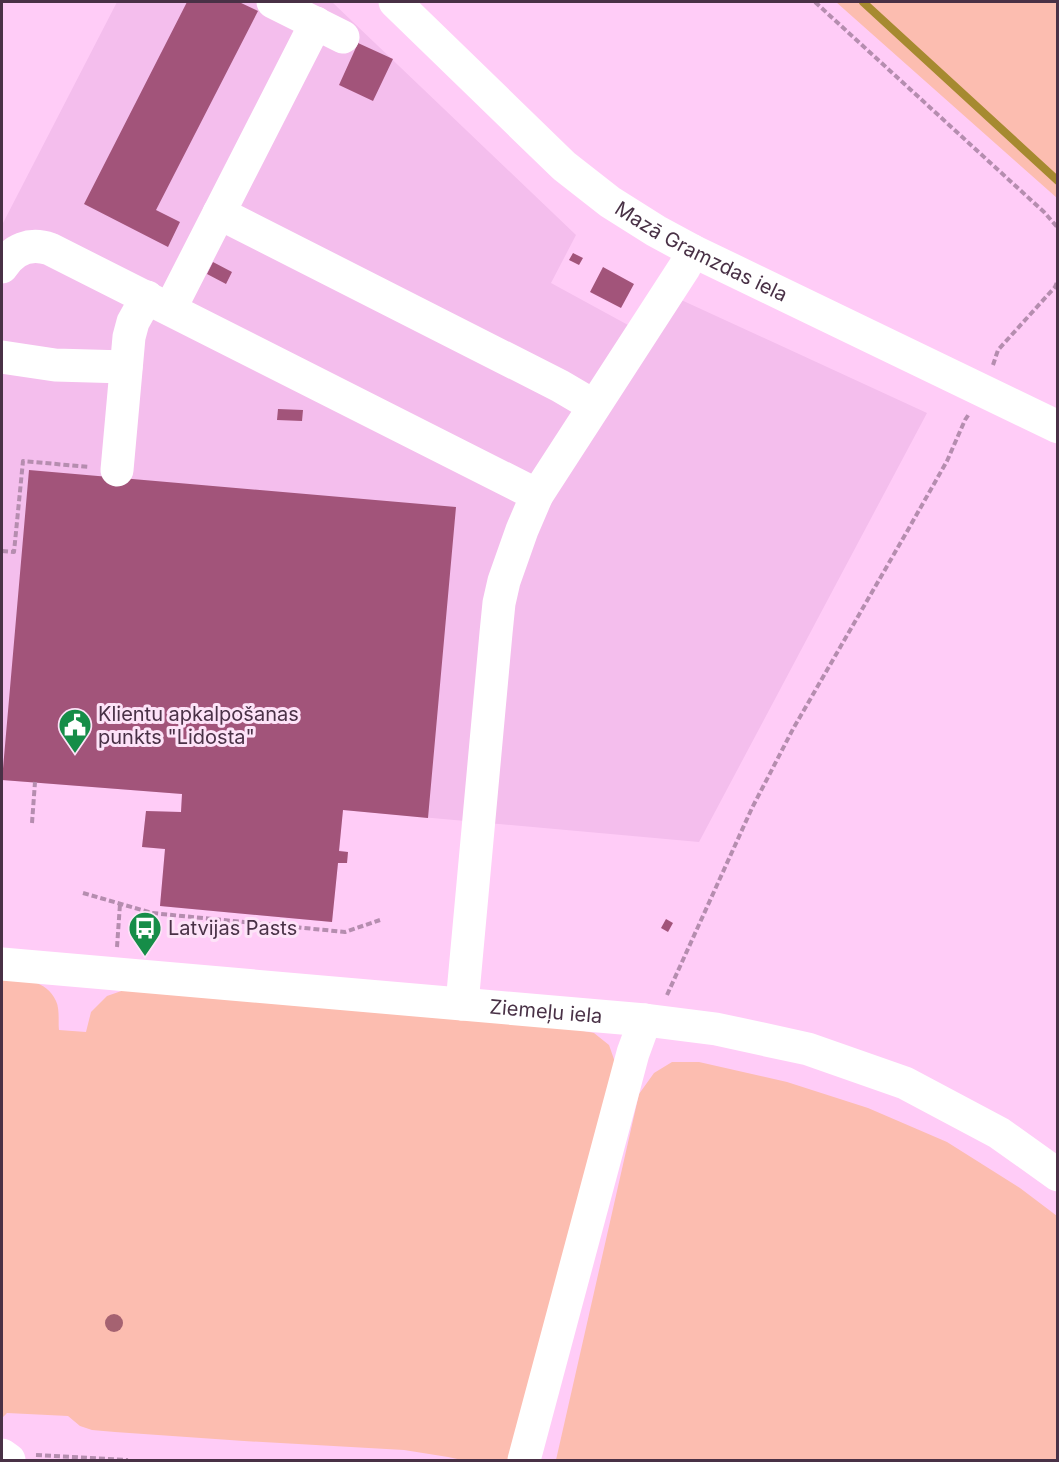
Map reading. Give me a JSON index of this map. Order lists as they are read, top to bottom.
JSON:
{
  "streets": {
    "street": ["Mazā Gramzdas iela", "Ziemeļu iela"]
  },
  "places": {
    "public building": ["Klientu apkalpošanas punkts \"Lidosta\""],
    "bus stop": ["Latvijas Pasts"]
  }
}
